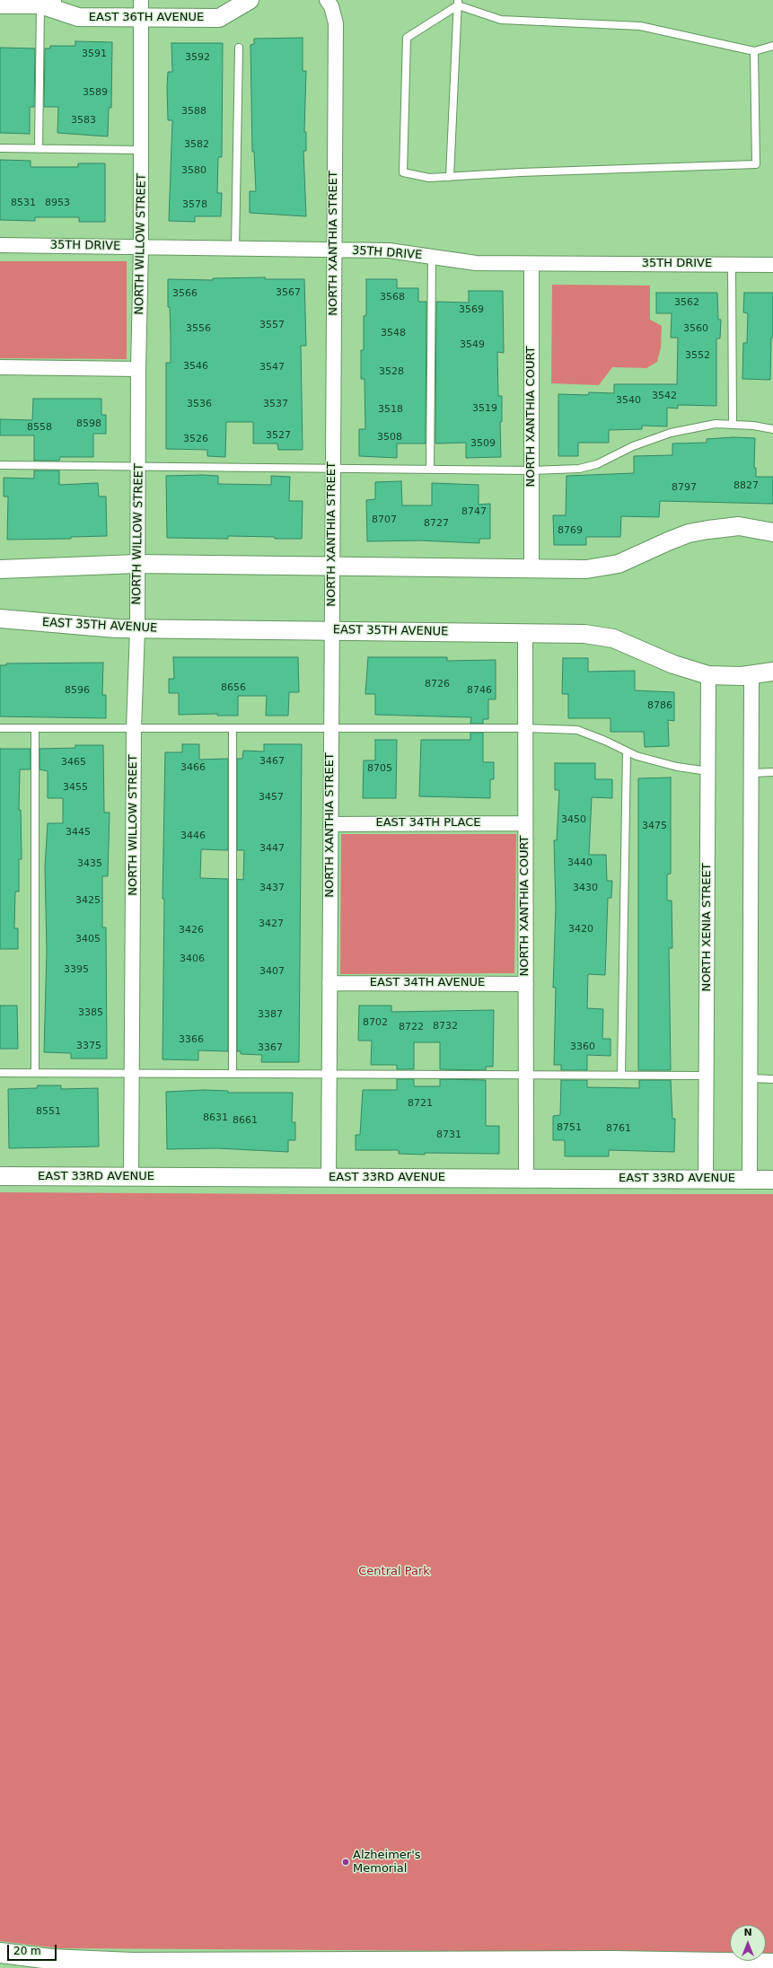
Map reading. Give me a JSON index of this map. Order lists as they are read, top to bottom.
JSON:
{
  "streets": {
    "street": [
      "EAST 36TH AVENUE",
      "NORTH XANTHIA STREET",
      "NORTH WILLOW STREET",
      "35TH DRIVE",
      "NORTH XANTHIA COURT",
      "EAST 35TH AVENUE",
      "EAST 34TH PLACE",
      "NORTH XENIA STREET",
      "EAST 34TH AVENUE",
      "EAST 33RD AVENUE"
    ]
  },
  "crossings": [
    ["EAST 36TH AVENUE", "NORTH WILLOW STREET"],
    ["NORTH XANTHIA STREET", "35TH DRIVE"],
    ["NORTH XANTHIA STREET", "EAST 35TH AVENUE"],
    ["NORTH XANTHIA STREET", "EAST 34TH PLACE"],
    ["NORTH XANTHIA STREET", "EAST 34TH AVENUE"],
    ["NORTH XANTHIA STREET", "EAST 33RD AVENUE"],
    ["NORTH WILLOW STREET", "35TH DRIVE"],
    ["NORTH WILLOW STREET", "EAST 35TH AVENUE"],
    ["NORTH WILLOW STREET", "EAST 33RD AVENUE"],
    ["35TH DRIVE", "NORTH XANTHIA COURT"],
    ["NORTH XANTHIA COURT", "EAST 35TH AVENUE"],
    ["NORTH XANTHIA COURT", "EAST 34TH PLACE"],
    ["NORTH XANTHIA COURT", "EAST 34TH AVENUE"],
    ["NORTH XANTHIA COURT", "EAST 33RD AVENUE"],
    ["EAST 35TH AVENUE", "NORTH XENIA STREET"],
    ["NORTH XENIA STREET", "EAST 33RD AVENUE"]
  ],
  "parks": ["Central Park"],
  "places": ["Alzheimer's Memorial"],
  "house_numbers": [
    "3591",
    "3592",
    "3589",
    "3588",
    "3583",
    "3582",
    "3580",
    "8531",
    "8953",
    "3578",
    "3567",
    "3566",
    "3568",
    "3562",
    "3569",
    "3557",
    "3556",
    "3560",
    "3548",
    "3549",
    "3552",
    "3546",
    "3547",
    "3528",
    "3542",
    "3540",
    "3536",
    "3537",
    "3519",
    "3518",
    "8598",
    "8558",
    "3527",
    "3508",
    "3526",
    "3509",
    "8827",
    "8797",
    "8747",
    "8707",
    "8727",
    "8769",
    "8726",
    "8656",
    "8596",
    "8746",
    "8786",
    "3467",
    "3465",
    "3466",
    "8705",
    "3455",
    "3457",
    "3450",
    "3475",
    "3445",
    "3446",
    "3447",
    "3440",
    "3435",
    "3437",
    "3430",
    "3425",
    "3427",
    "3420",
    "3426",
    "3405",
    "3406",
    "3395",
    "3407",
    "3385",
    "3387",
    "8702",
    "8732",
    "8722",
    "3366",
    "3375",
    "3360",
    "3367",
    "8721",
    "8551",
    "8631",
    "8661",
    "8751",
    "8761",
    "8731"
  ],
  "scale_bar": "20 m",
  "north": "top"
}
